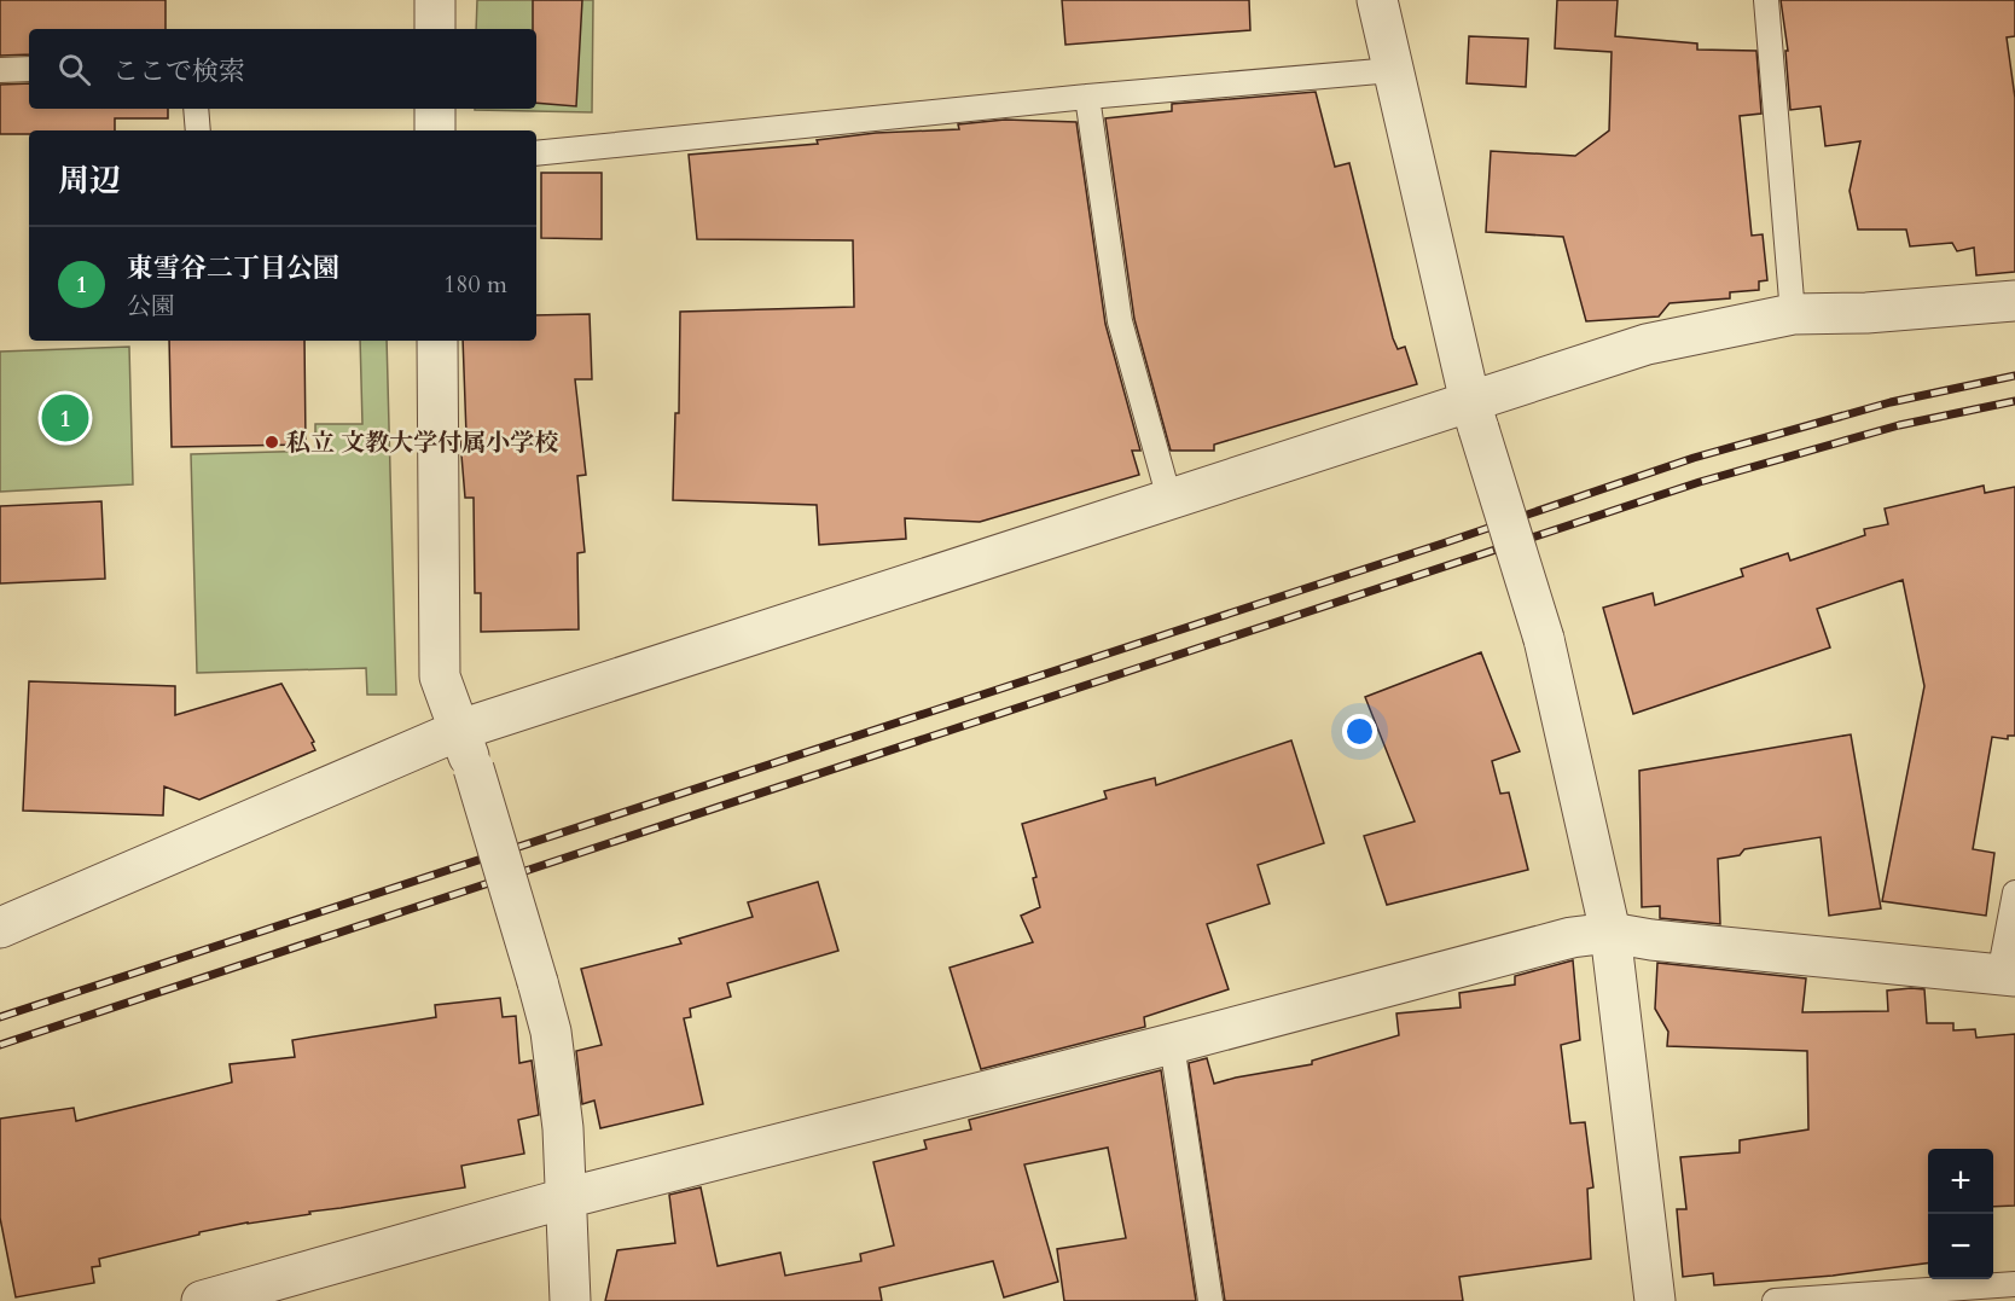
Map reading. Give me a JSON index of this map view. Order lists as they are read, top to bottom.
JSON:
{
  "places": ["私立 文教大学付属小学校"],
  "page": {
    "search": "ここで検索",
    "heading": "周辺",
    "list": [
      {
        "mark": "1",
        "name": "東雪谷二丁目公園",
        "note": "公園",
        "value": "180 m"
      }
    ],
    "pins": "1",
    "map_buttons": ["+", "−"]
  }
}
